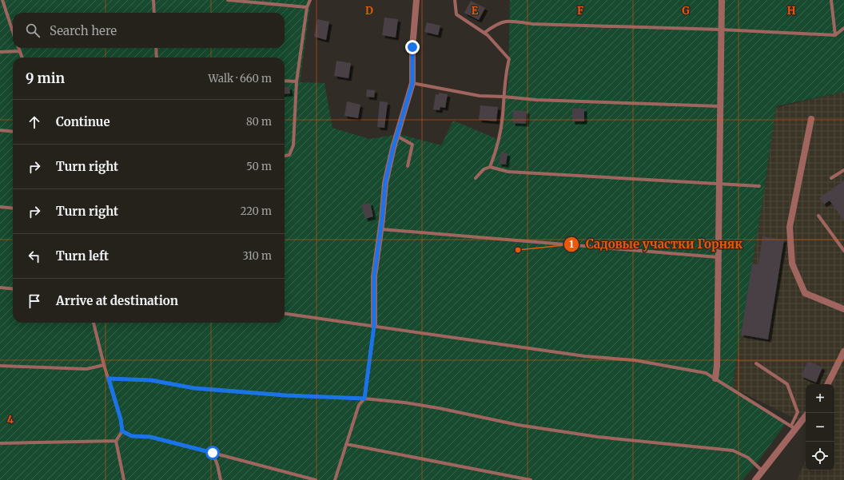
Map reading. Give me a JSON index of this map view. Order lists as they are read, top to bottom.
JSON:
{
  "places": ["Садовые участки Горняк"],
  "page": {
    "search": "Search here",
    "heading": ["9 min", "Walk · 660 m"],
    "list": [
      ["Continue", "80 m"],
      ["Turn right", "50 m"],
      ["Turn right", "220 m"],
      ["Turn left", "310 m"],
      "Arrive at destination"
    ],
    "map_buttons": ["+", "−"]
  },
  "grid": {
    "columns": [
      "D",
      "E",
      "F",
      "G",
      "H"
    ],
    "rows": ["4"]
  }
}
